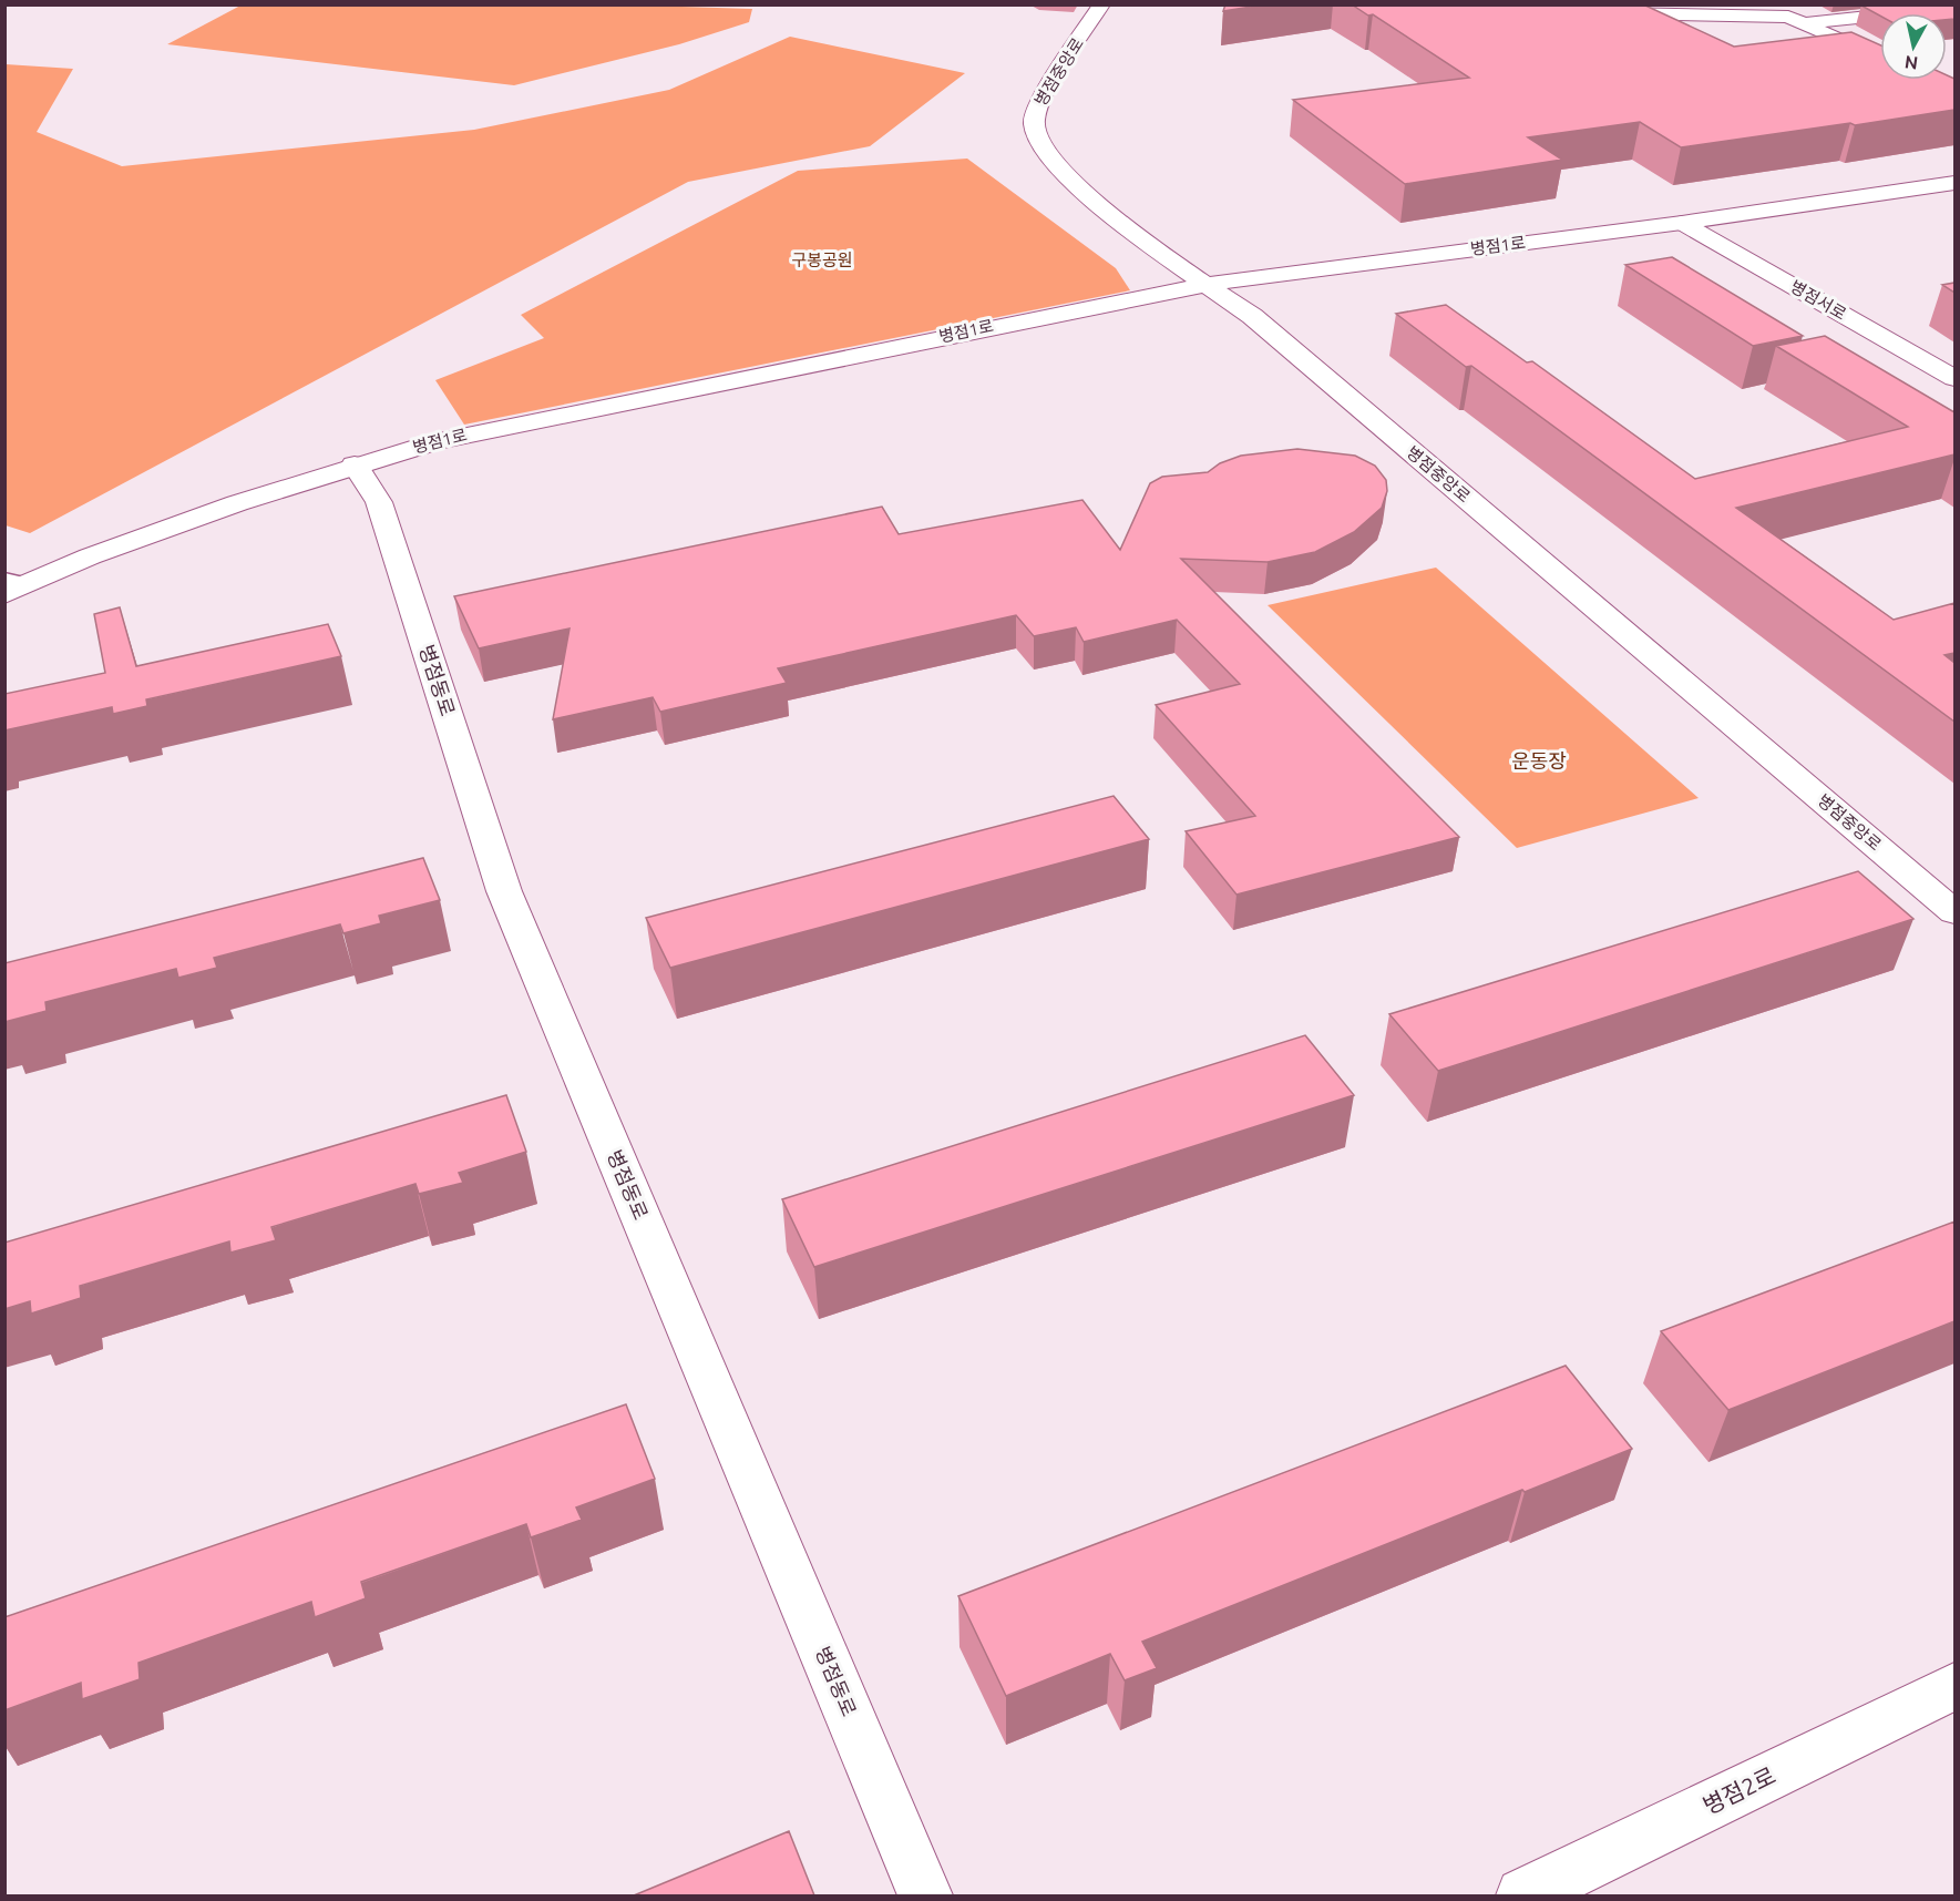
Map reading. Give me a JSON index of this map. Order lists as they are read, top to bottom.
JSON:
{
  "streets": {
    "street": [
      "병점중앙로",
      "병점1로",
      "병점서로",
      "병점동로",
      "병점2로"
    ]
  },
  "crossings": [
    ["병점중앙로", "병점1로"],
    ["병점1로", "병점서로"],
    ["병점1로", "병점동로"]
  ],
  "parks": ["구봉공원", "운동장"],
  "north": "bottom"
}
